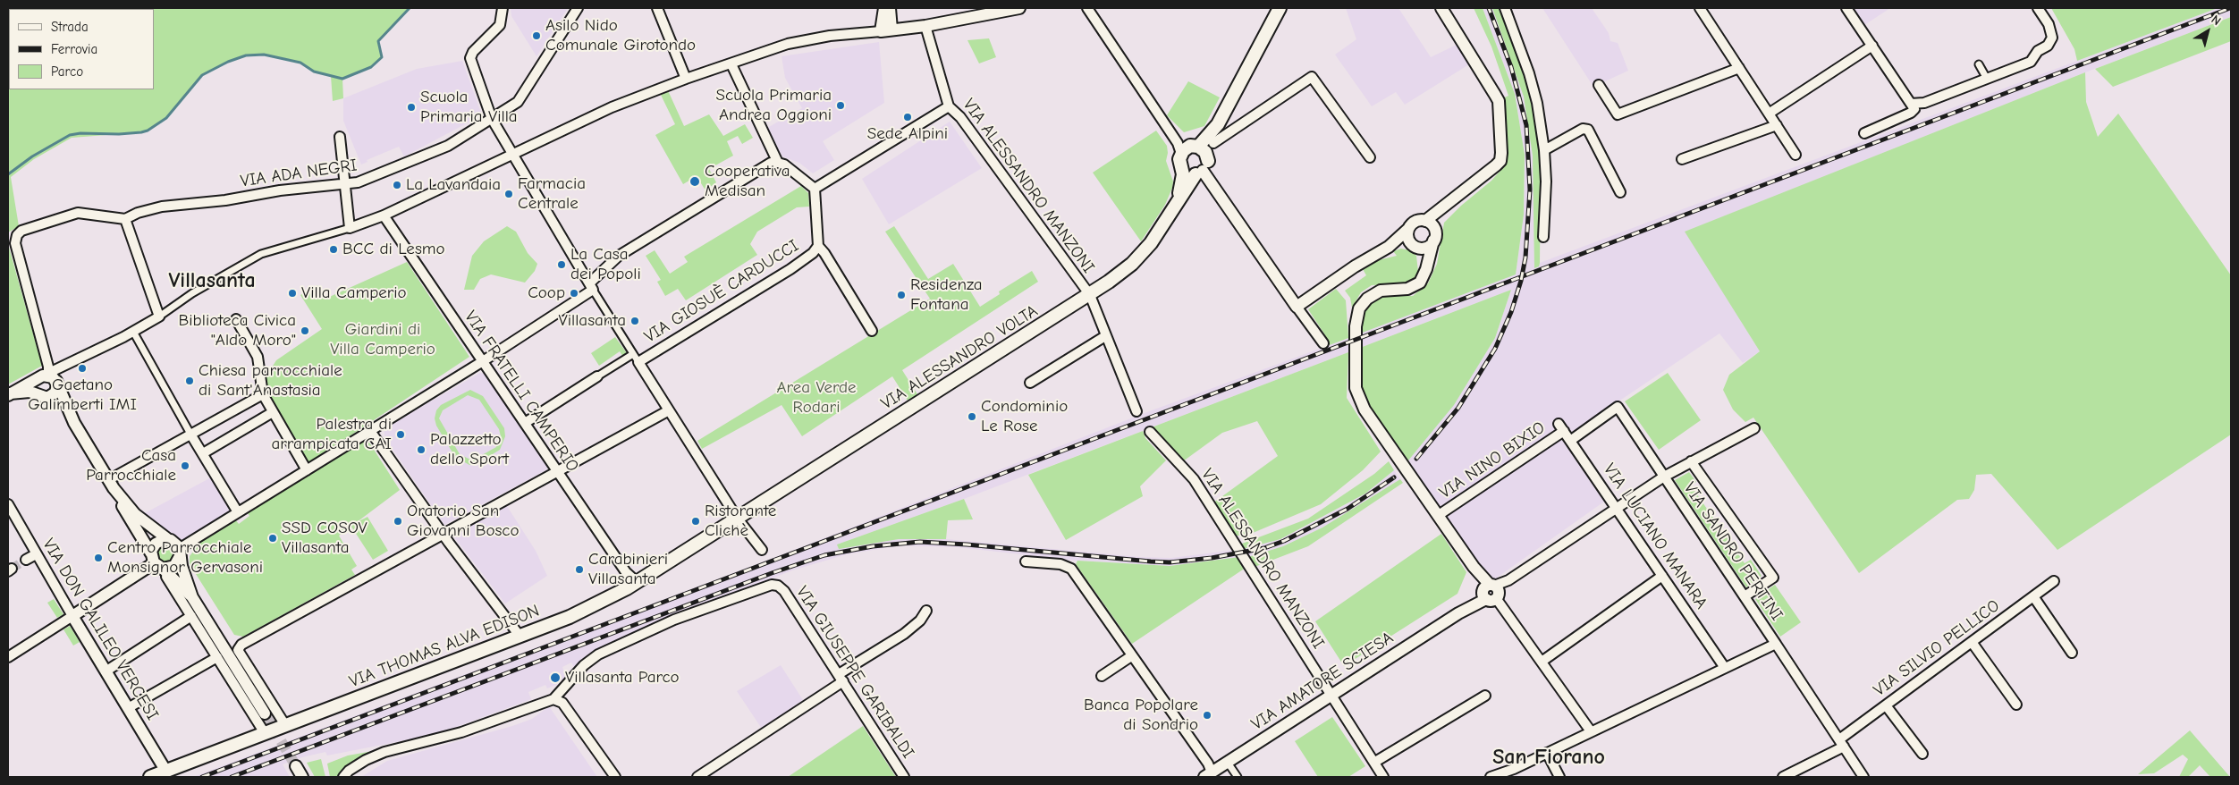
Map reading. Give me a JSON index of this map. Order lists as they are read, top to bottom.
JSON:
{
  "streets": {
    "main road": ["VIA ALESSANDRO VOLTA", "VIA THOMAS ALVA EDISON"],
    "street": [
      "VIA ADA NEGRI",
      "VIA ALESSANDRO MANZONI",
      "VIA GIOSUÈ CARDUCCI",
      "VIA FRATELLI CAMPERIO",
      "VIA NINO BIXIO",
      "VIA LUCIANO MANARA",
      "VIA SANDRO PERTINI",
      "VIA DON GALILEO VERCESI",
      "VIA SILVIO PELLICO",
      "VIA GIUSEPPE GARIBALDI",
      "VIA AMATORE SCIESA"
    ]
  },
  "crossings": [
    ["VIA ALESSANDRO MANZONI", "VIA ALESSANDRO VOLTA"],
    ["VIA ALESSANDRO MANZONI", "VIA AMATORE SCIESA"],
    ["VIA ALESSANDRO VOLTA", "VIA THOMAS ALVA EDISON"],
    ["VIA FRATELLI CAMPERIO", "VIA THOMAS ALVA EDISON"],
    ["VIA NINO BIXIO", "VIA LUCIANO MANARA"],
    ["VIA LUCIANO MANARA", "VIA SANDRO PERTINI"],
    ["VIA LUCIANO MANARA", "VIA AMATORE SCIESA"],
    ["VIA SANDRO PERTINI", "VIA SILVIO PELLICO"],
    ["VIA SANDRO PERTINI", "VIA AMATORE SCIESA"],
    ["VIA DON GALILEO VERCESI", "VIA THOMAS ALVA EDISON"]
  ],
  "districts": ["Villasanta", "San Fiorano"],
  "parks": ["Giardini di Villa Camperio", "Area Verde Rodari"],
  "places": [
    "Asilo Nido Comunale Girotondo",
    "Scuola Primaria Andrea Oggioni",
    "Scuola Primaria Villa",
    "Sede Alpini",
    "Cooperativa Medisan",
    "La Lavandaia",
    "Farmacia Centrale",
    "BCC di Lesmo",
    "La Casa dei Popoli",
    "Villa Camperio",
    "Coop",
    "Residenza Fontana",
    "Villasanta",
    "Biblioteca Civica \"Aldo Moro\"",
    "Gaetano Galimberti IMI",
    "Chiesa parrocchiale di Sant'Anastasia",
    "Condominio Le Rose",
    "Palestra di arrampicata CAI",
    "Palazzetto dello Sport",
    "Casa Parrocchiale",
    "Oratorio San Giovanni Bosco",
    "Ristorante Clichè",
    "SSD COSOV Villasanta",
    "Centro Parrocchiale Monsignor Gervasoni",
    "Carabinieri Villasanta",
    "Villasanta Parco",
    "Banca Popolare di Sondrio"
  ],
  "legend": ["Strada", "Ferrovia", "Parco"],
  "north": "top right"
}
